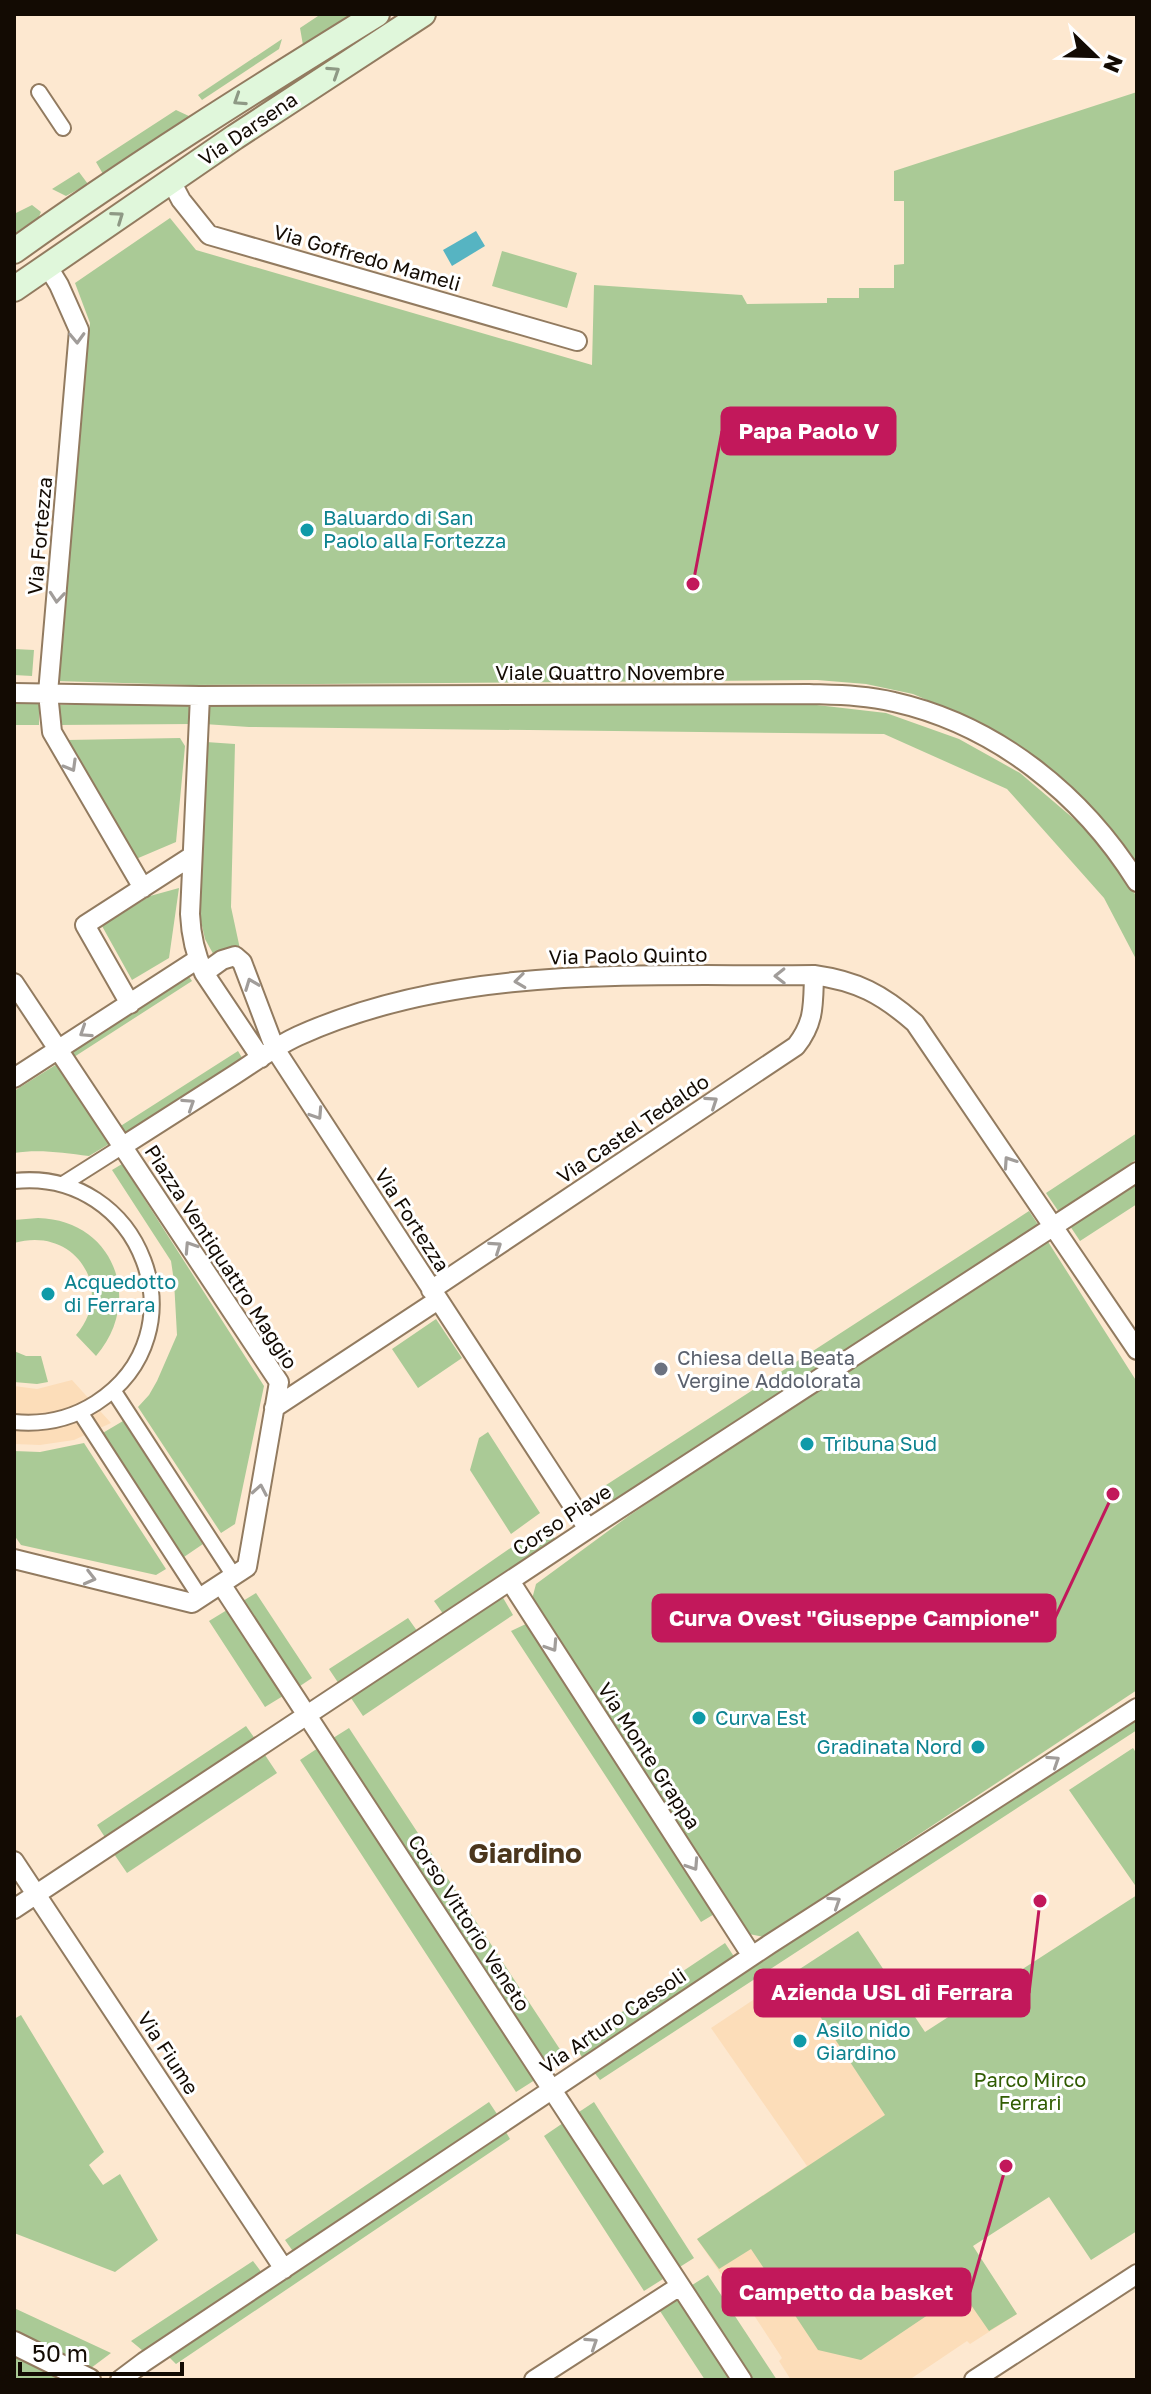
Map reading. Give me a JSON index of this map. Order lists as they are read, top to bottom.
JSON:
{
  "streets": {
    "main road": ["Via Darsena"],
    "street": [
      "Via Goffredo Mameli",
      "Via Fortezza",
      "Viale Quattro Novembre",
      "Via Paolo Quinto",
      "Via Castel Tedaldo",
      "Piazza Ventiquattro Maggio",
      "Corso Piave",
      "Via Monte Grappa",
      "Corso Vittorio Veneto",
      "Via Arturo Cassoli",
      "Via Fiume"
    ]
  },
  "crossings": [
    ["Via Darsena", "Via Goffredo Mameli"],
    ["Via Darsena", "Via Fortezza"],
    ["Via Fortezza", "Viale Quattro Novembre"],
    ["Via Fortezza", "Via Paolo Quinto"],
    ["Via Fortezza", "Via Castel Tedaldo"],
    ["Via Fortezza", "Corso Piave"],
    ["Via Paolo Quinto", "Via Castel Tedaldo"],
    ["Via Paolo Quinto", "Piazza Ventiquattro Maggio"],
    ["Via Paolo Quinto", "Corso Piave"],
    ["Via Castel Tedaldo", "Piazza Ventiquattro Maggio"],
    ["Piazza Ventiquattro Maggio", "Corso Vittorio Veneto"],
    ["Corso Piave", "Via Monte Grappa"],
    ["Corso Piave", "Corso Vittorio Veneto"],
    ["Corso Piave", "Via Fiume"],
    ["Via Monte Grappa", "Via Arturo Cassoli"],
    ["Corso Vittorio Veneto", "Via Arturo Cassoli"],
    ["Via Arturo Cassoli", "Via Fiume"]
  ],
  "one_way": ["Via Castel Tedaldo", "Via Monte Grappa", "Via Arturo Cassoli"],
  "districts": ["Giardino"],
  "parks": ["Parco Mirco Ferrari"],
  "places": [
    "Baluardo di San Paolo alla Fortezza",
    "Papa Paolo V",
    "Acquedotto di Ferrara",
    "Chiesa della Beata Vergine Addolorata",
    "Tribuna Sud",
    "Curva Ovest \"Giuseppe Campione\"",
    "Curva Est",
    "Gradinata Nord",
    "Azienda USL di Ferrara",
    "Asilo nido Giardino",
    "Campetto da basket"
  ],
  "scale_bar": "50 m",
  "north": "bottom right"
}
